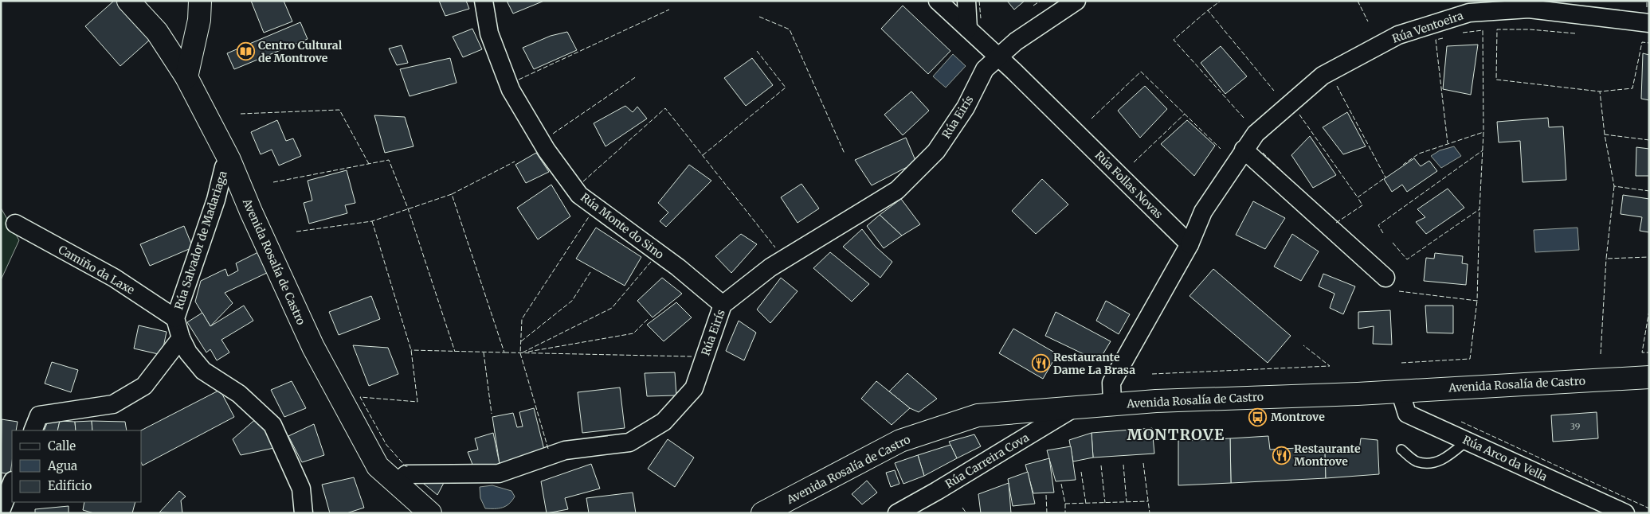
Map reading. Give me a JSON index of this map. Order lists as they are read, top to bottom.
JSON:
{
  "streets": {
    "street": [
      "Rúa Ventoeira",
      "Rúa Eirís",
      "Rúa Follas Novas",
      "Rúa Monte do Sino",
      "Rúa Salvador de Madariaga",
      "Avenida Rosalía de Castro",
      "Camiño da Laxe",
      "Rúa Arco da Vella",
      "Rúa Carreira Cova"
    ]
  },
  "crossings": [
    ["Rúa Ventoeira", "Rúa Follas Novas"],
    ["Rúa Eirís", "Rúa Follas Novas"],
    ["Rúa Eirís", "Rúa Monte do Sino"],
    ["Rúa Eirís", "Avenida Rosalía de Castro"],
    ["Rúa Salvador de Madariaga", "Avenida Rosalía de Castro"],
    ["Rúa Salvador de Madariaga", "Camiño da Laxe"],
    ["Avenida Rosalía de Castro", "Rúa Arco da Vella"],
    ["Avenida Rosalía de Castro", "Rúa Carreira Cova"]
  ],
  "districts": ["MONTROVE"],
  "places": {
    "library": ["Centro Cultural de Montrove"],
    "restaurant": ["Restaurante Dame La Brasa", "Restaurante Montrove"],
    "bus stop": ["Montrove"]
  },
  "house_numbers": ["39"],
  "legend": ["Calle", "Agua", "Edificio"]
}
